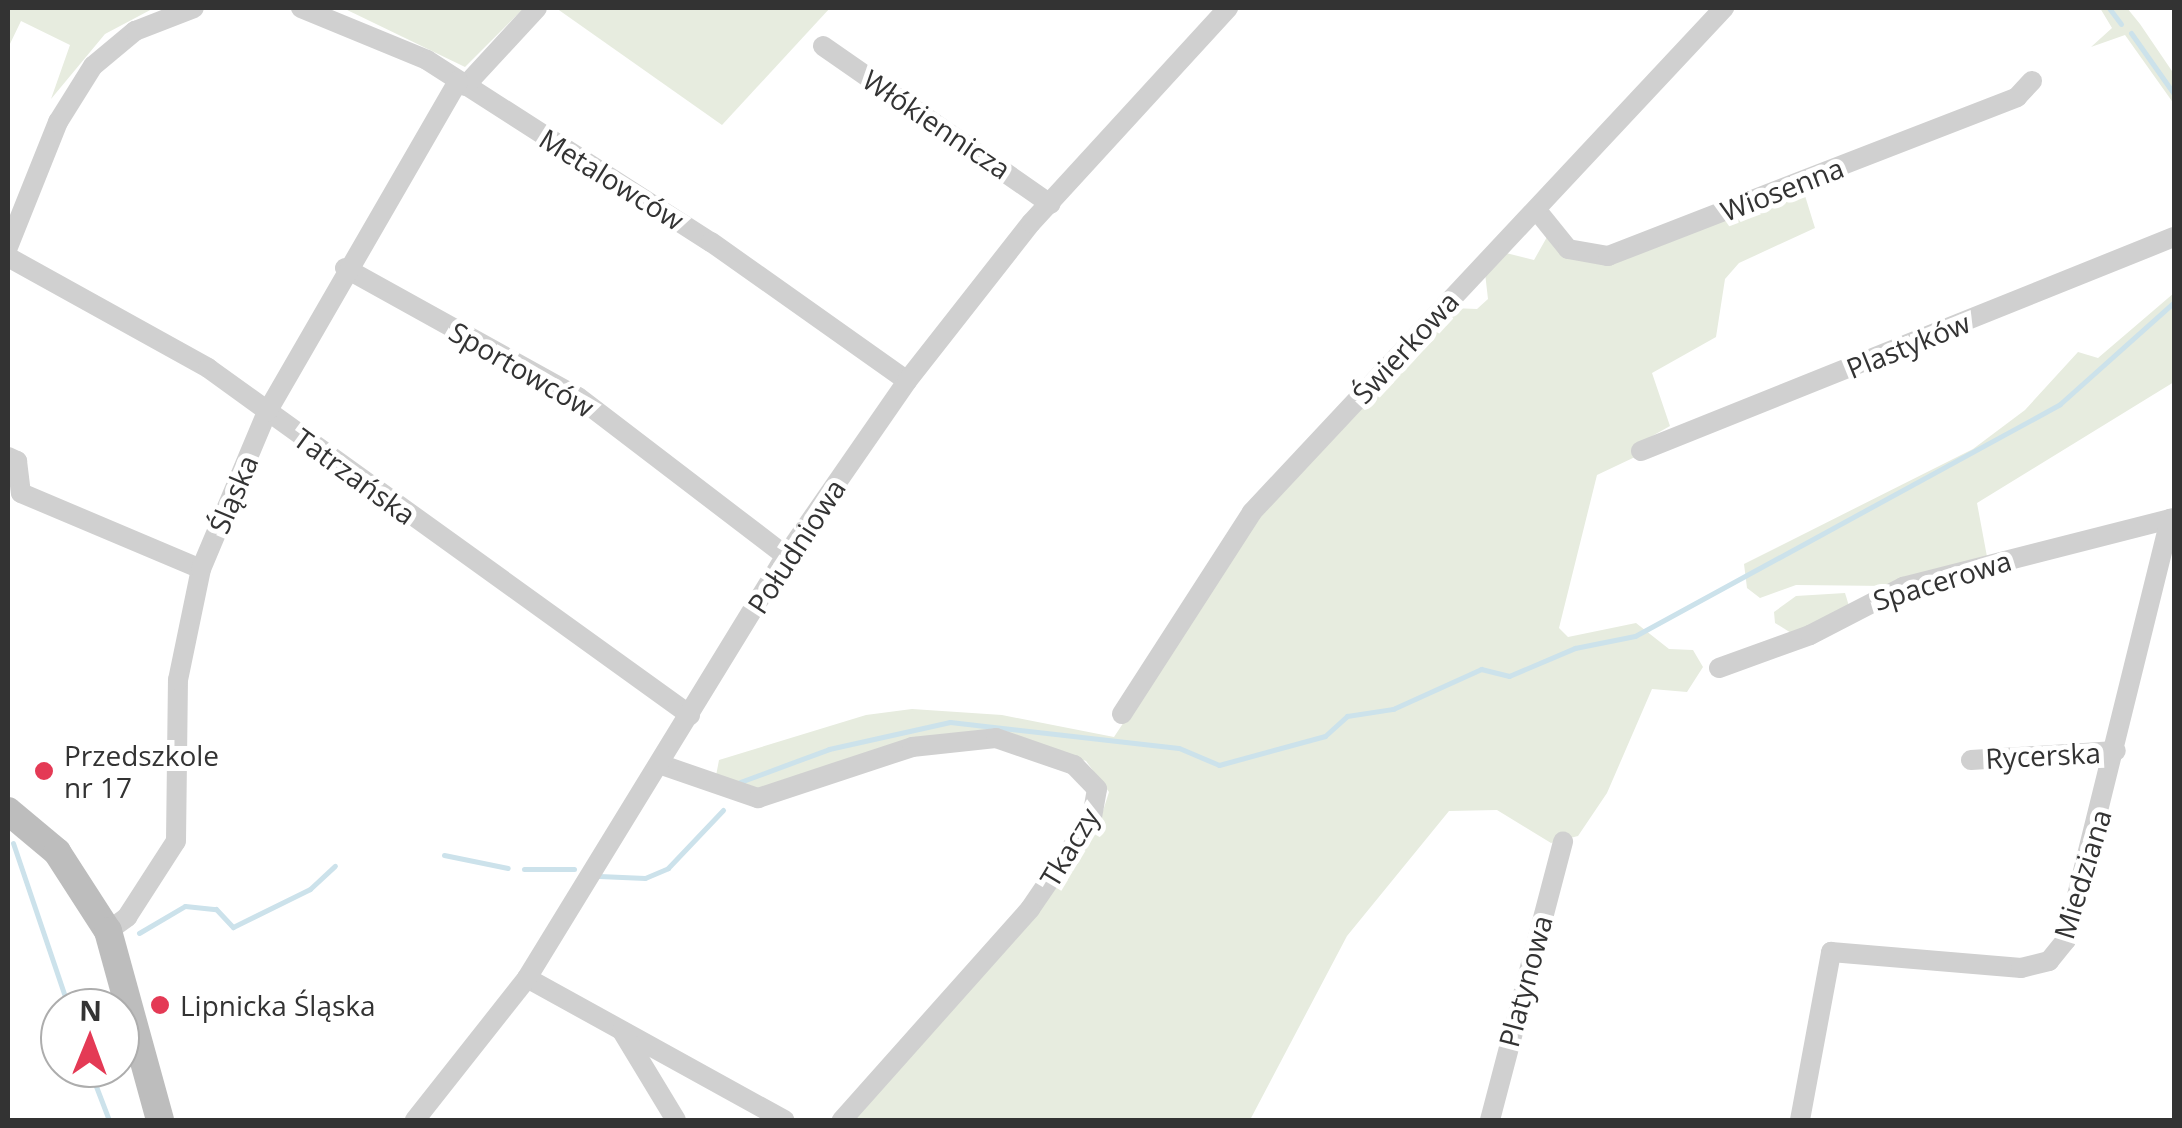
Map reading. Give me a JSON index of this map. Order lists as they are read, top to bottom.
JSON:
{
  "streets": {
    "street": [
      "Włókiennicza",
      "Metalowców",
      "Wiosenna",
      "Plastyków",
      "Świerkowa",
      "Sportowców",
      "Tatrzańska",
      "Śląska",
      "Południowa",
      "Spacerowa",
      "Rycerska",
      "Tkaczy",
      "Miedziana",
      "Platynowa"
    ]
  },
  "crossings": [
    ["Włókiennicza", "Południowa"],
    ["Metalowców", "Śląska"],
    ["Metalowców", "Południowa"],
    ["Wiosenna", "Świerkowa"],
    ["Sportowców", "Śląska"],
    ["Sportowców", "Południowa"],
    ["Tatrzańska", "Śląska"],
    ["Tatrzańska", "Południowa"],
    ["Południowa", "Tkaczy"],
    ["Spacerowa", "Miedziana"],
    ["Rycerska", "Miedziana"]
  ],
  "places": ["Przedszkole nr 17", "Lipnicka Śląska"],
  "north": "top"
}
